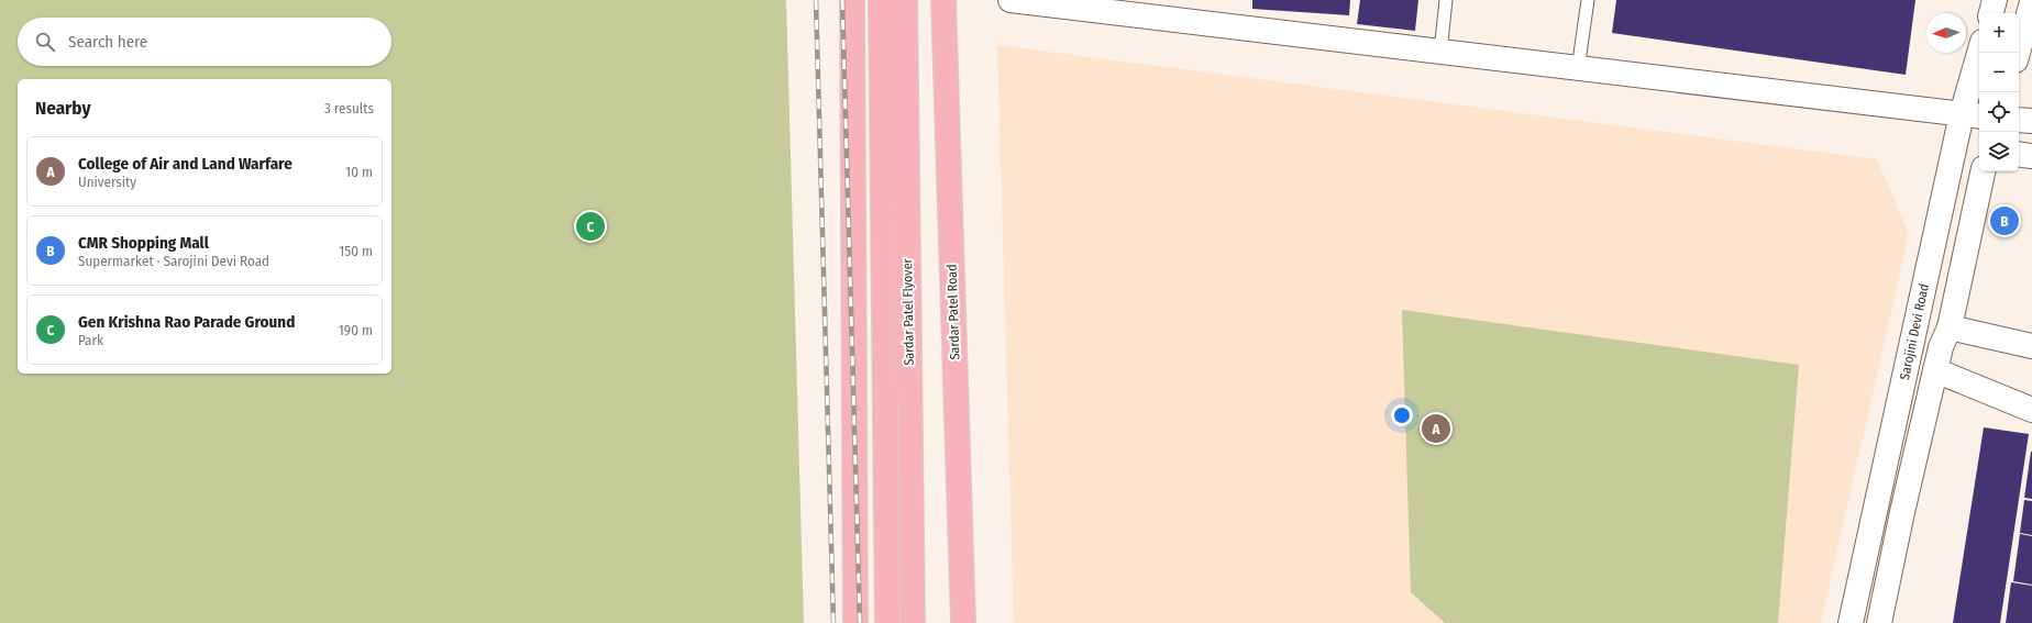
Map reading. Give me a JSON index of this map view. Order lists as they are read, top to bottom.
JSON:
{
  "streets": {
    "main road": ["Sardar Patel Flyover", "Sardar Patel Road"],
    "street": ["Sarojini Devi Road"]
  },
  "north": "left",
  "page": {
    "map_buttons": ["+", "−"],
    "search": "Search here",
    "heading": ["Nearby", "3 results"],
    "list": [
      {
        "mark": "A",
        "name": "College of Air and Land Warfare",
        "note": "University",
        "value": "10 m"
      },
      {
        "mark": "B",
        "name": "CMR Shopping Mall",
        "note": "Supermarket · Sarojini Devi Road",
        "value": "150 m"
      },
      {
        "mark": "C",
        "name": "Gen Krishna Rao Parade Ground",
        "note": "Park",
        "value": "190 m"
      }
    ],
    "pins": ["B", "C", "A"]
  }
}
